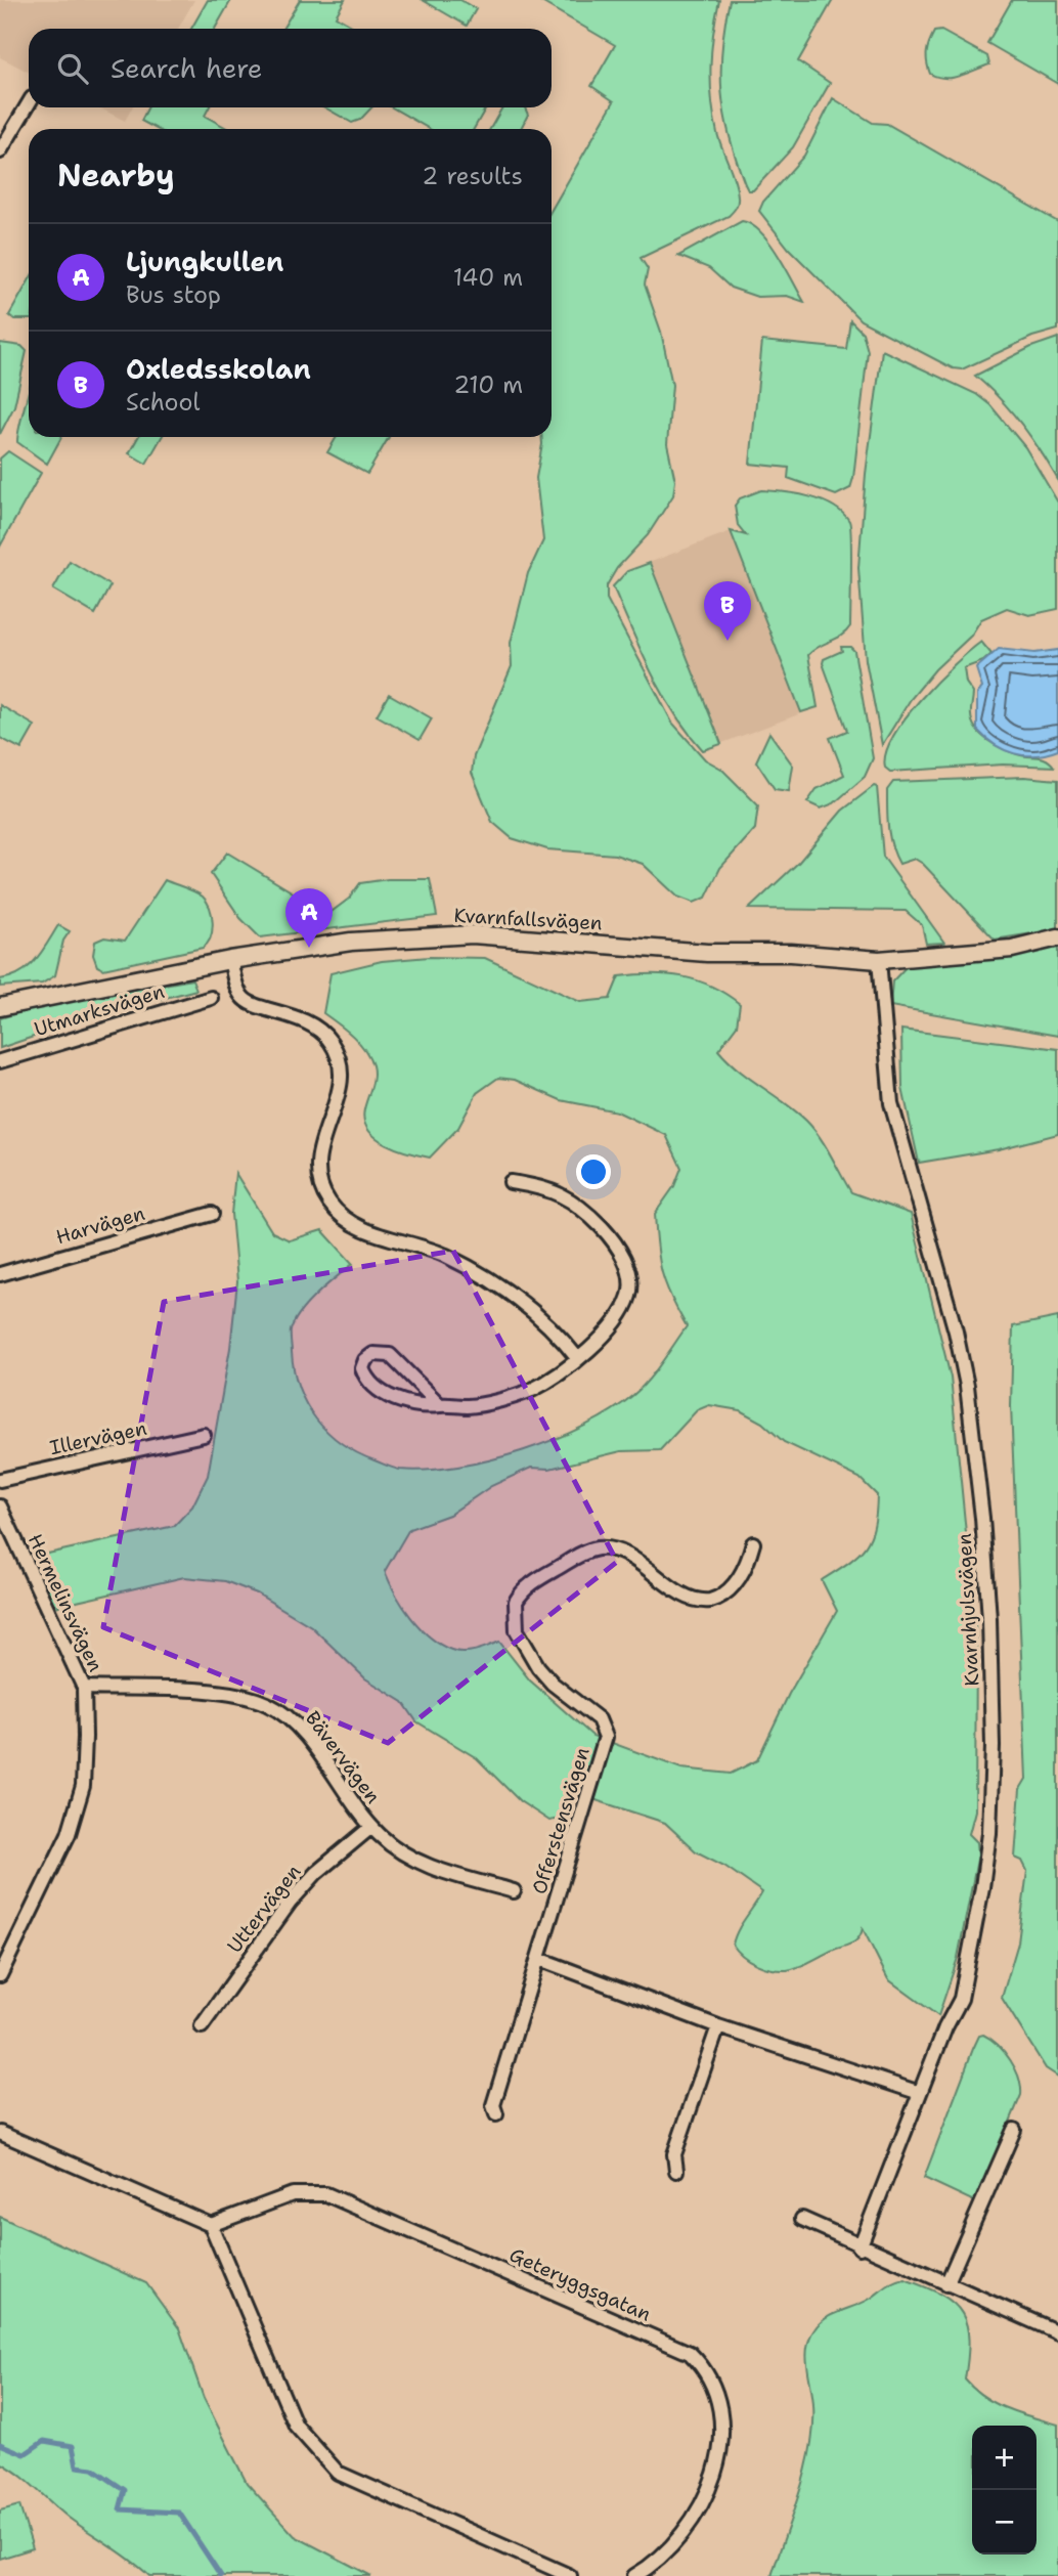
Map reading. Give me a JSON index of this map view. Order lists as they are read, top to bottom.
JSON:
{
  "streets": {
    "street": [
      "Kvarnfallsvägen",
      "Utmarksvägen",
      "Harvägen",
      "Illervägen",
      "Hermelinsvägen",
      "Kvarnhjulsvägen",
      "Bävervägen",
      "Offerstensvägen",
      "Uttervägen",
      "Geteryggsgatan"
    ]
  },
  "crossings": [
    ["Kvarnfallsvägen", "Kvarnhjulsvägen"],
    ["Hermelinsvägen", "Bävervägen"],
    ["Bävervägen", "Uttervägen"]
  ],
  "page": {
    "search": "Search here",
    "heading": ["Nearby", "2 results"],
    "list": [
      {
        "mark": "A",
        "name": "Ljungkullen",
        "note": "Bus stop",
        "value": "140 m"
      },
      {
        "mark": "B",
        "name": "Oxledsskolan",
        "note": "School",
        "value": "210 m"
      }
    ],
    "pins": ["B", "A"],
    "map_buttons": ["+", "−"]
  }
}
